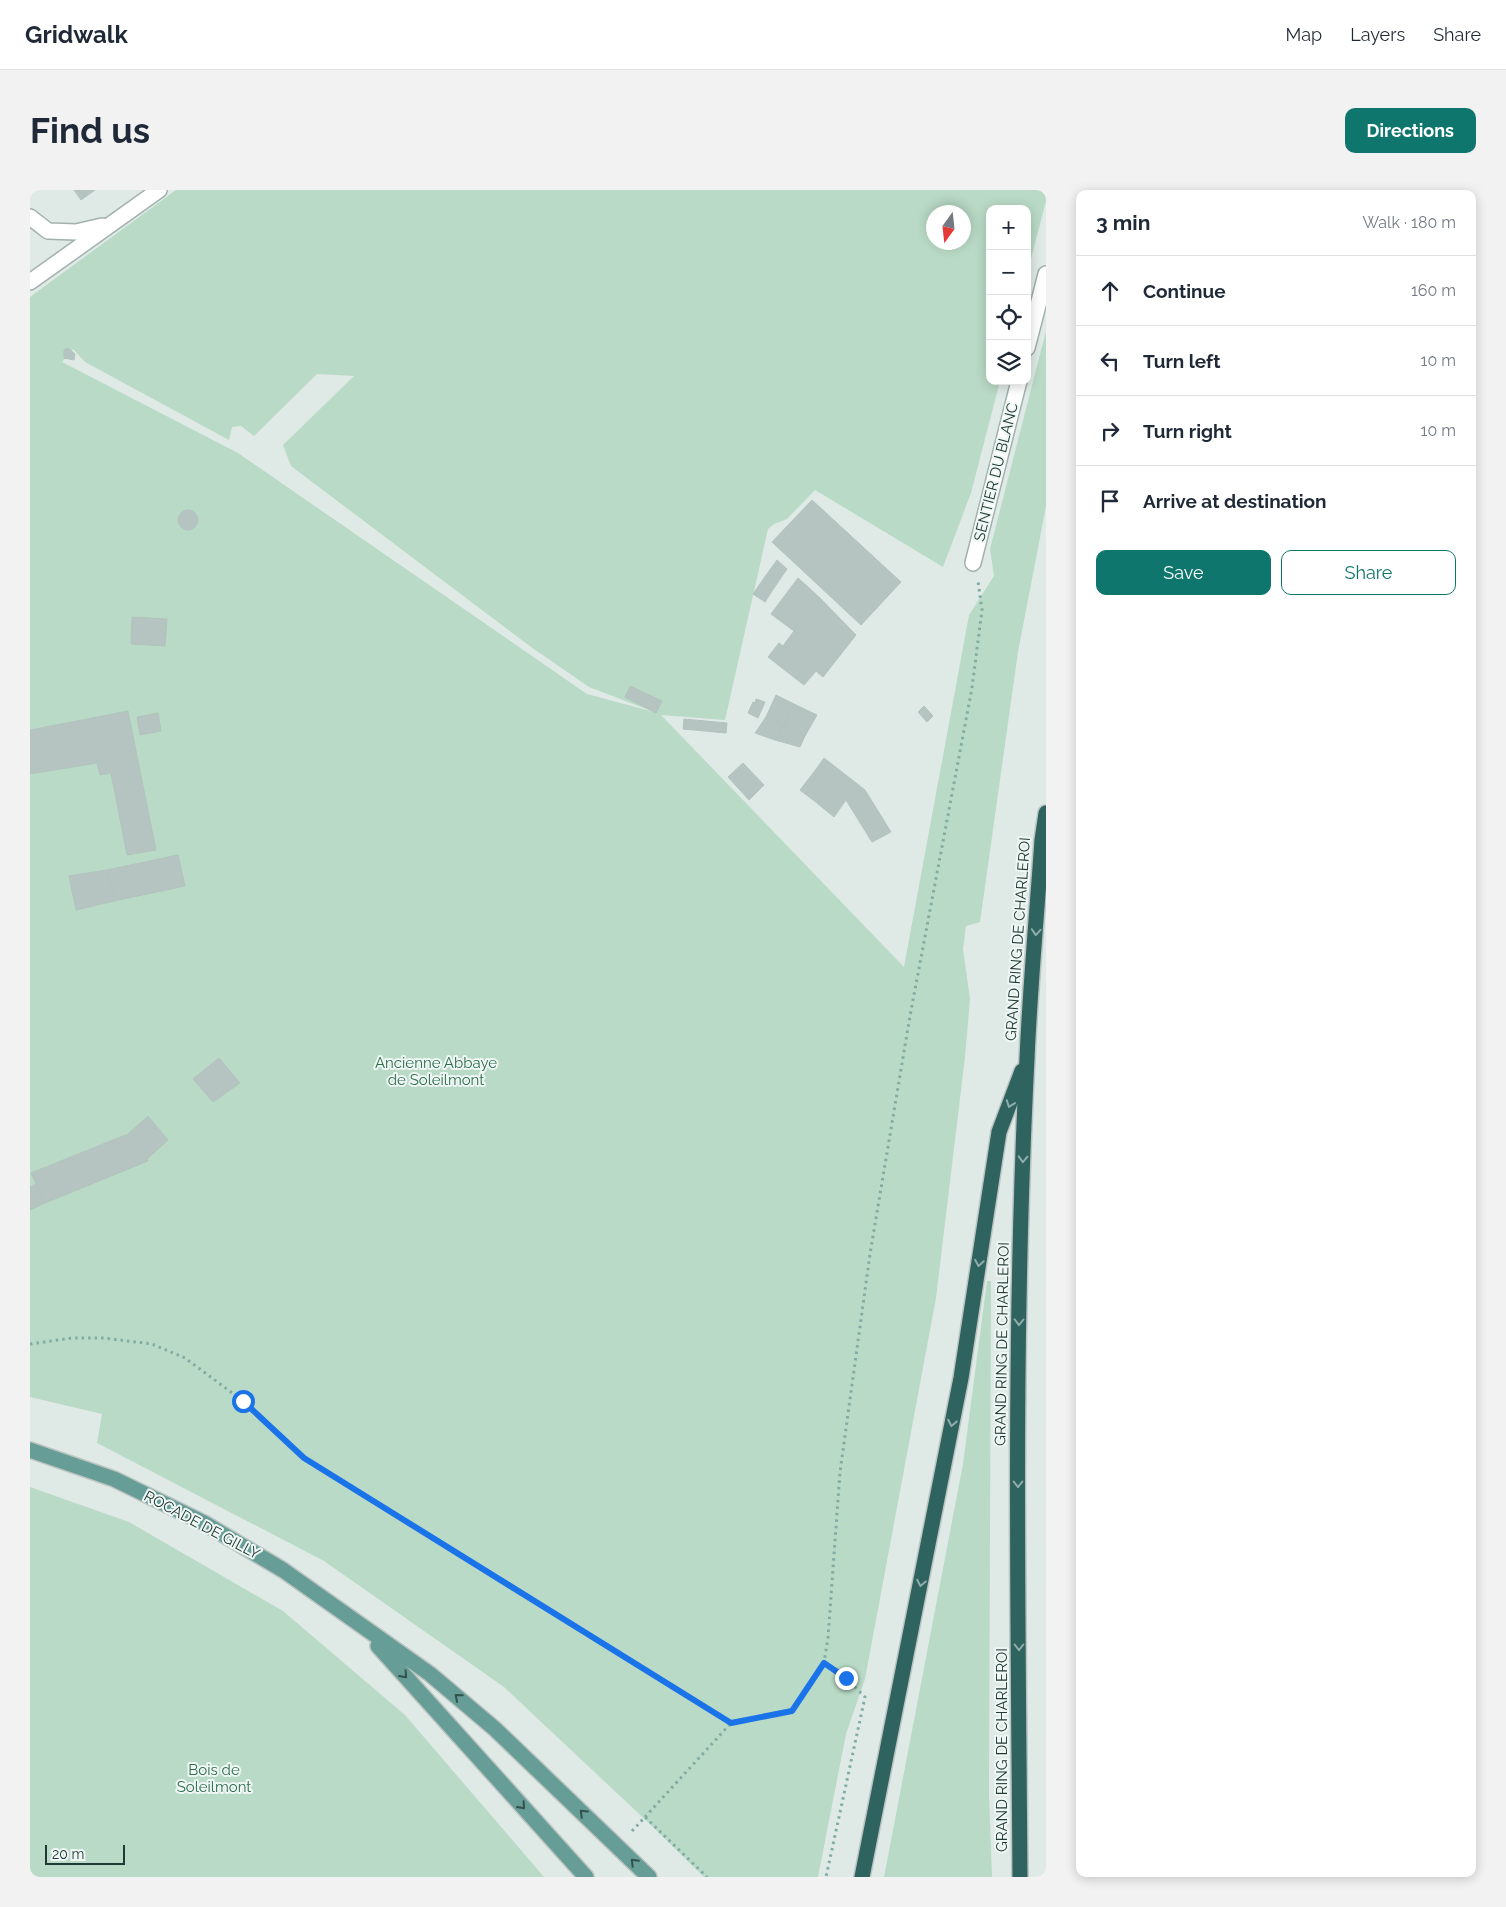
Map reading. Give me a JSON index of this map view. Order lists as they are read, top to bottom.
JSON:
{
  "streets": {
    "highway": ["GRAND RING DE CHARLEROI"],
    "main road": ["ROCADE DE GILLY"],
    "street": ["SENTIER DU BLANC"]
  },
  "parks": ["Ancienne Abbaye de Soleilmont", "Bois de Soleilmont"],
  "scale_bar": "20 m",
  "north": "bottom",
  "page": {
    "header": "Gridwalk",
    "nav": ["Map", "Layers", "Share"],
    "buttons": [
      "Directions",
      ["Save", "Share"]
    ],
    "title": "Find us",
    "heading": ["3 min", "Walk · 180 m"],
    "map_buttons": ["+", "−"],
    "list": [
      ["Continue", "160 m"],
      ["Turn left", "10 m"],
      ["Turn right", "10 m"],
      "Arrive at destination"
    ],
    "scale": "20 m"
  }
}
